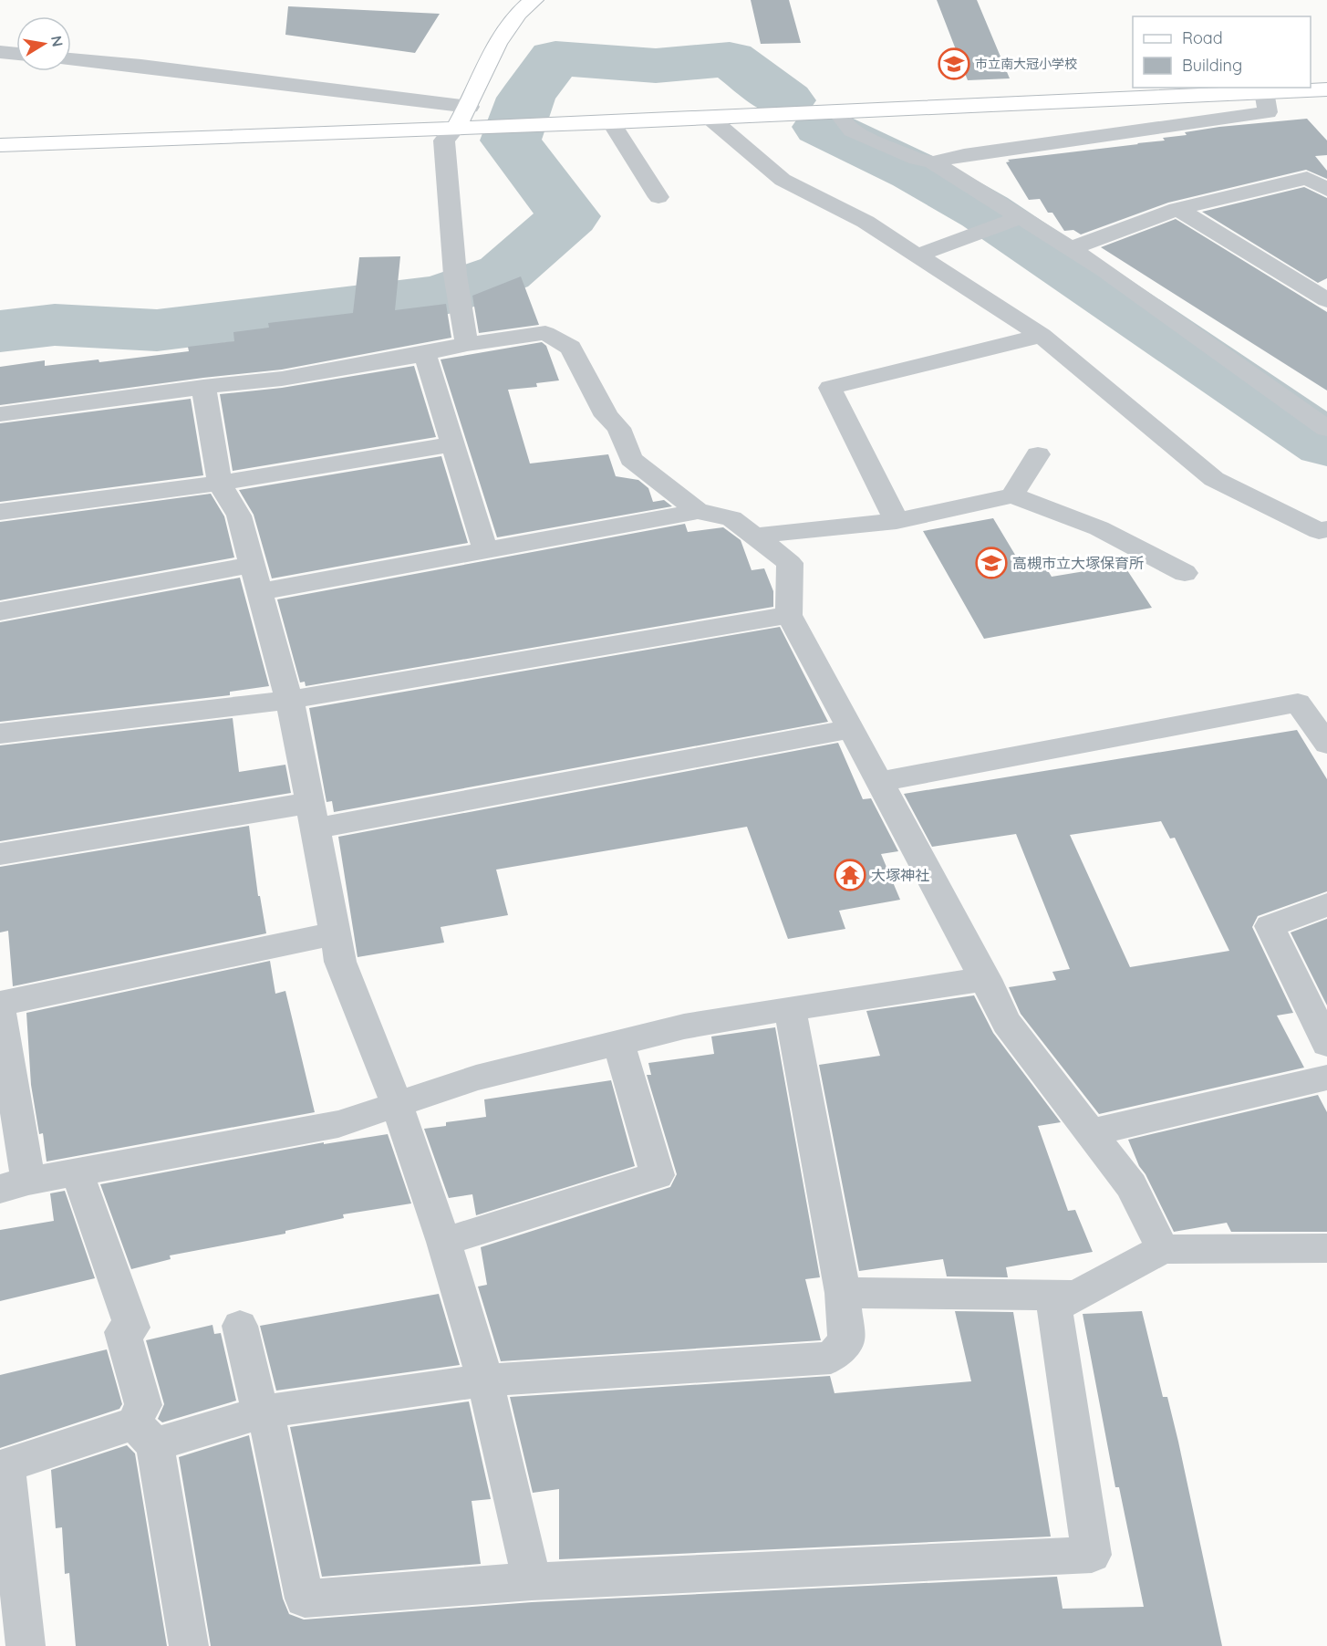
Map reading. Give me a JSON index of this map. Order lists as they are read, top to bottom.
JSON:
{
  "places": {
    "school or university": ["市立南大冠小学校", "高槻市立大塚保育所"],
    "temple": ["大塚神社"]
  },
  "legend": ["Road", "Building"],
  "north": "right"
}
